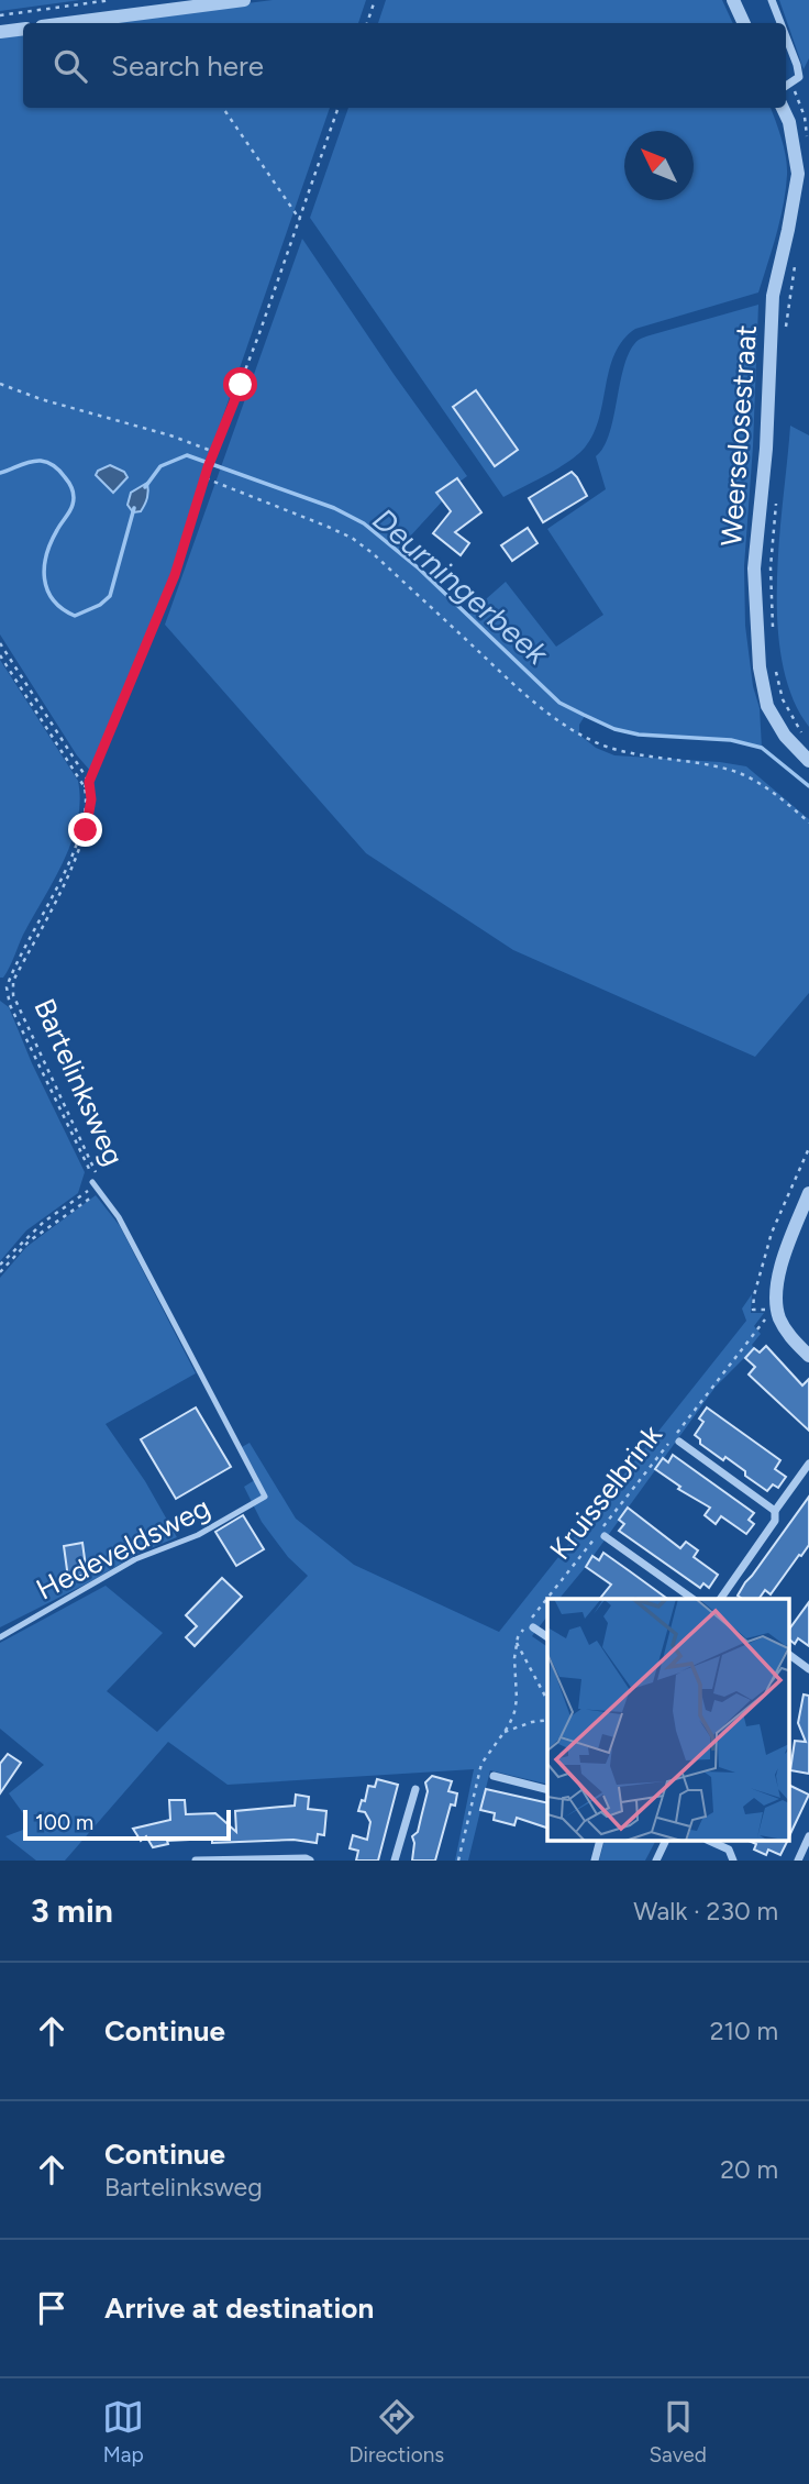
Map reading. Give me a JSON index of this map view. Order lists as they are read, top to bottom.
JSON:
{
  "streets": {
    "street": ["Weerselosestraat"],
    "lane": ["Bartelinksweg", "Hedeveldsweg"],
    "path": ["Kruisselbrink"]
  },
  "crossings": [
    ["Bartelinksweg", "Hedeveldsweg"]
  ],
  "water": ["Deurningerbeek"],
  "scale_bar": "100 m",
  "north": "top left",
  "page": {
    "search": "Search here",
    "scale": "100 m",
    "heading": ["3 min", "Walk · 230 m"],
    "list": [
      ["Continue", "210 m"],
      ["Continue", "Bartelinksweg", "20 m"],
      "Arrive at destination"
    ],
    "nav": ["Map", "Directions", "Saved"]
  }
}
